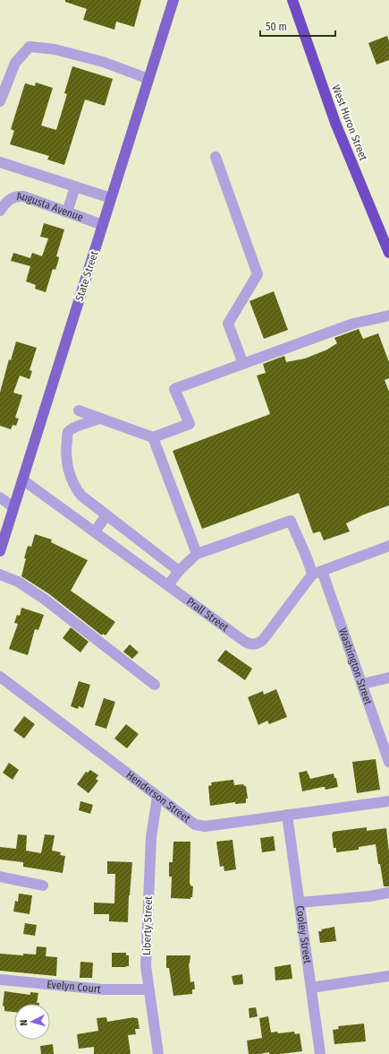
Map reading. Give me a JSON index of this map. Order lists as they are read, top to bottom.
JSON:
{
  "streets": {
    "highway": ["West Huron Street"],
    "main road": ["State Street"],
    "street": [
      "Augusta Avenue",
      "Prall Street",
      "Washington Street",
      "Henderson Street",
      "Liberty Street",
      "Cooley Street",
      "Evelyn Court"
    ]
  },
  "crossings": [
    ["Augusta Avenue", "State Street"],
    ["State Street", "Prall Street"],
    ["Prall Street", "Washington Street"],
    ["Henderson Street", "Liberty Street"],
    ["Henderson Street", "Cooley Street"],
    ["Liberty Street", "Evelyn Court"]
  ],
  "scale_bar": "50 m",
  "north": "left"
}
